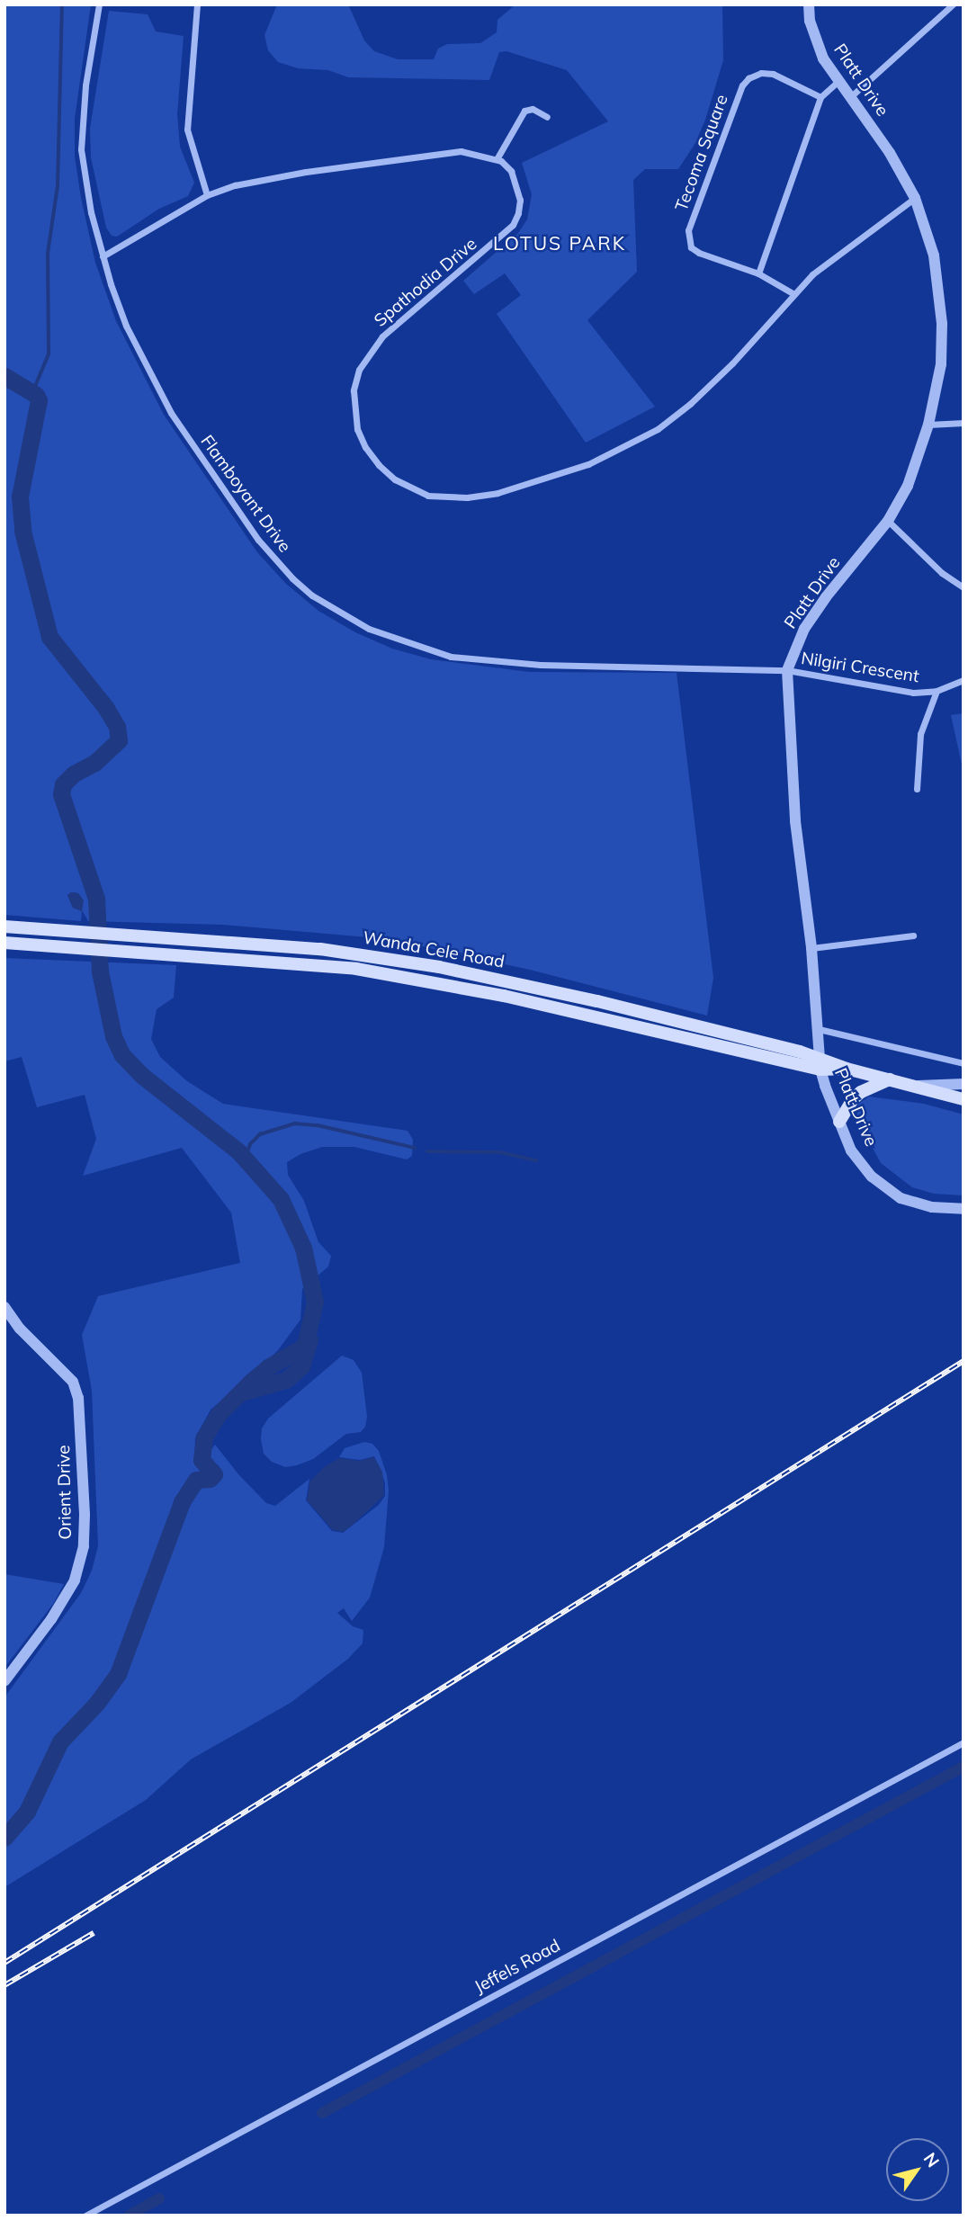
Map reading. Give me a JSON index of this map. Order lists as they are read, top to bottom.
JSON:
{
  "streets": {
    "main road": ["Wanda Cele Road"],
    "street": [
      "Platt Drive",
      "Tecoma Square",
      "Spathodia Drive",
      "Flamboyant Drive",
      "Nilgiri Crescent",
      "Orient Drive",
      "Jeffels Road"
    ]
  },
  "crossings": [
    ["Platt Drive", "Spathodia Drive"],
    ["Platt Drive", "Flamboyant Drive"],
    ["Platt Drive", "Nilgiri Crescent"],
    ["Platt Drive", "Wanda Cele Road"],
    ["Flamboyant Drive", "Nilgiri Crescent"]
  ],
  "districts": ["LOTUS PARK"],
  "north": "top right"
}
